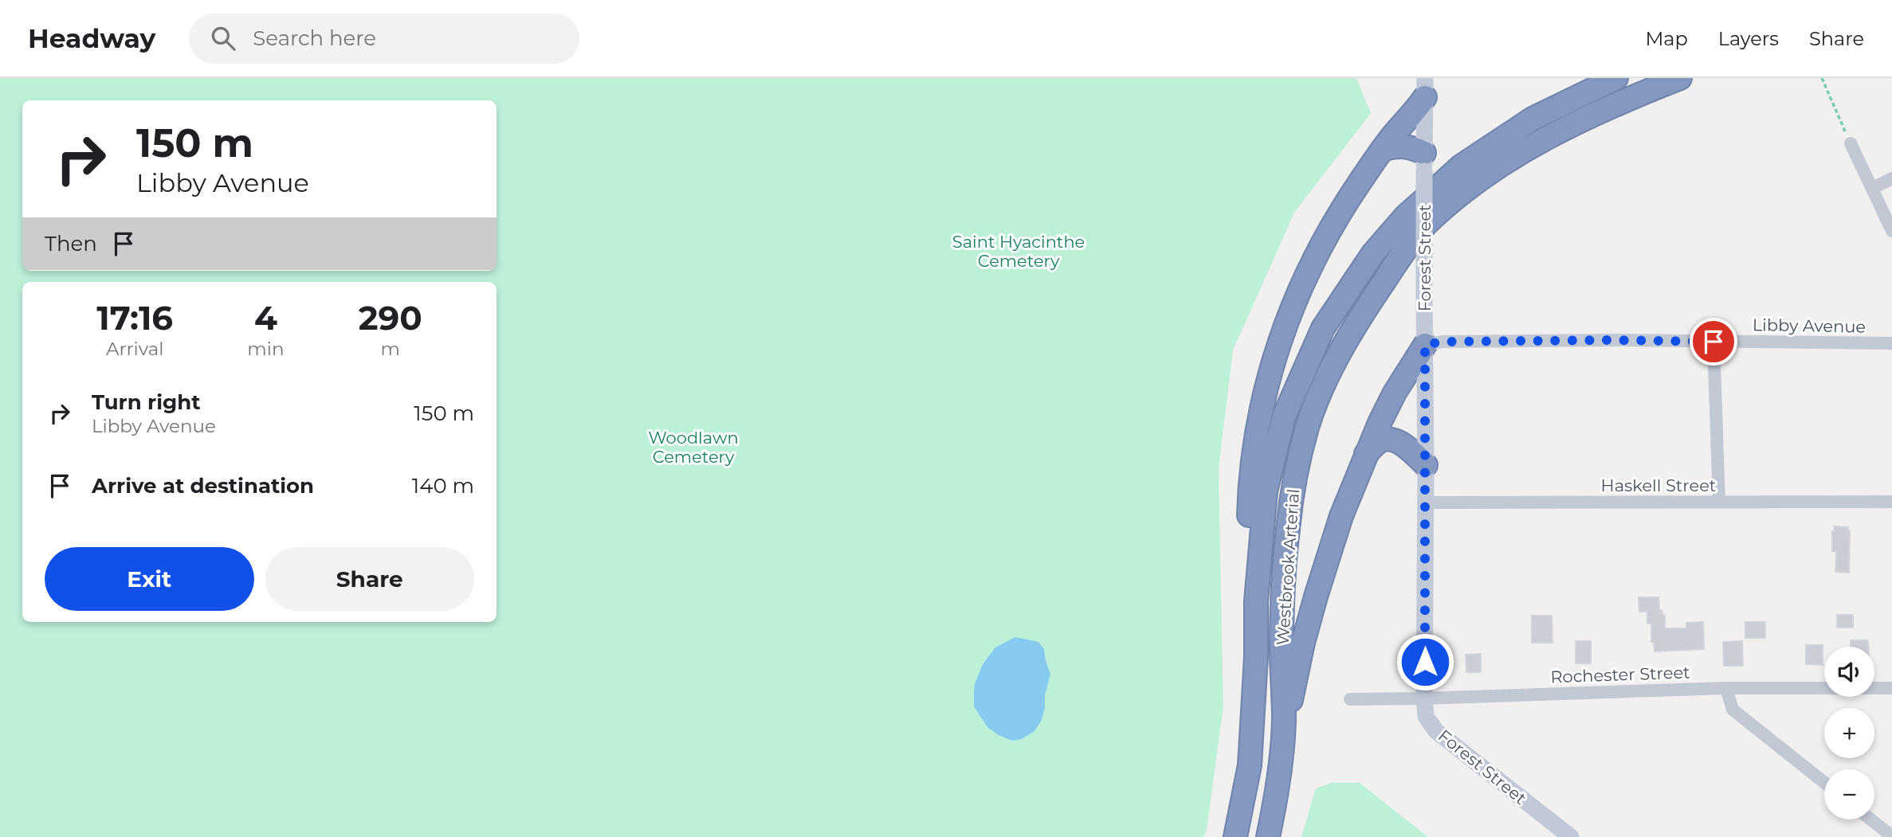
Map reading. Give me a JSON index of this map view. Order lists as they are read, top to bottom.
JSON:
{
  "streets": {
    "highway": ["Westbrook Arterial"],
    "street": [
      "Forest Street",
      "Libby Avenue",
      "Haskell Street",
      "Rochester Street"
    ]
  },
  "crossings": [
    ["Forest Street", "Libby Avenue"],
    ["Forest Street", "Haskell Street"],
    ["Forest Street", "Rochester Street"]
  ],
  "parks": ["Saint Hyacinthe Cemetery", "Woodlawn Cemetery"],
  "page": {
    "header": "Headway",
    "search": "Search here",
    "nav": ["Map", "Layers", "Share"],
    "turn": ["150 m", "Libby Avenue"],
    "then": "Then",
    "eta": [
      "17:16",
      "Arrival",
      "4",
      "min",
      "290",
      "m"
    ],
    "list": [
      {
        "name": "Turn right",
        "note": "Libby Avenue",
        "value": "150 m"
      },
      {
        "name": "Arrive at destination",
        "value": "140 m"
      }
    ],
    "buttons": ["Exit", "Share"],
    "map_buttons": ["+", "−"]
  }
}
